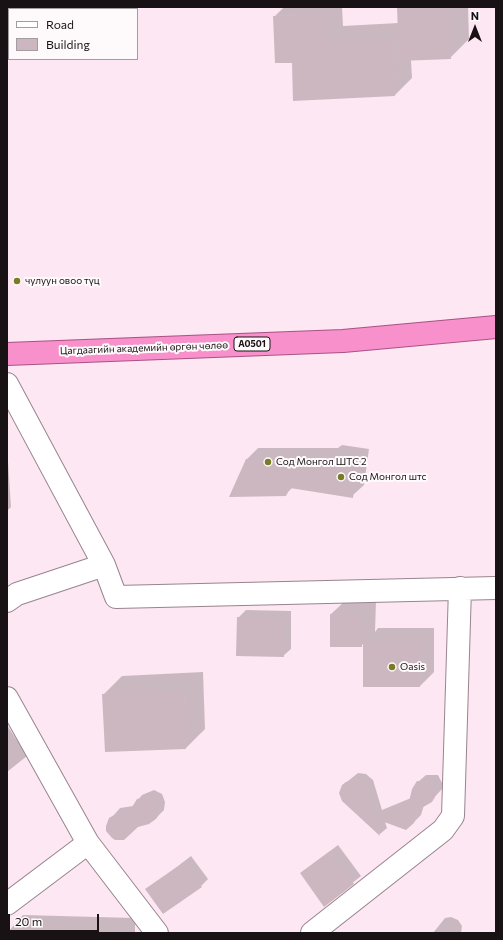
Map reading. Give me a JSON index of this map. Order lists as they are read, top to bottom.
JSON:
{
  "streets": {
    "highway": ["A0501", "Цагдаагийн академийн өргөн чөлөө"]
  },
  "places": [
    "чулуун овоо түц",
    "Сод Монгол ШТС 2",
    "Сод Монгол штс",
    "Oasis"
  ],
  "legend": ["Road", "Building"],
  "scale_bar": "20 m",
  "north": "top"
}
